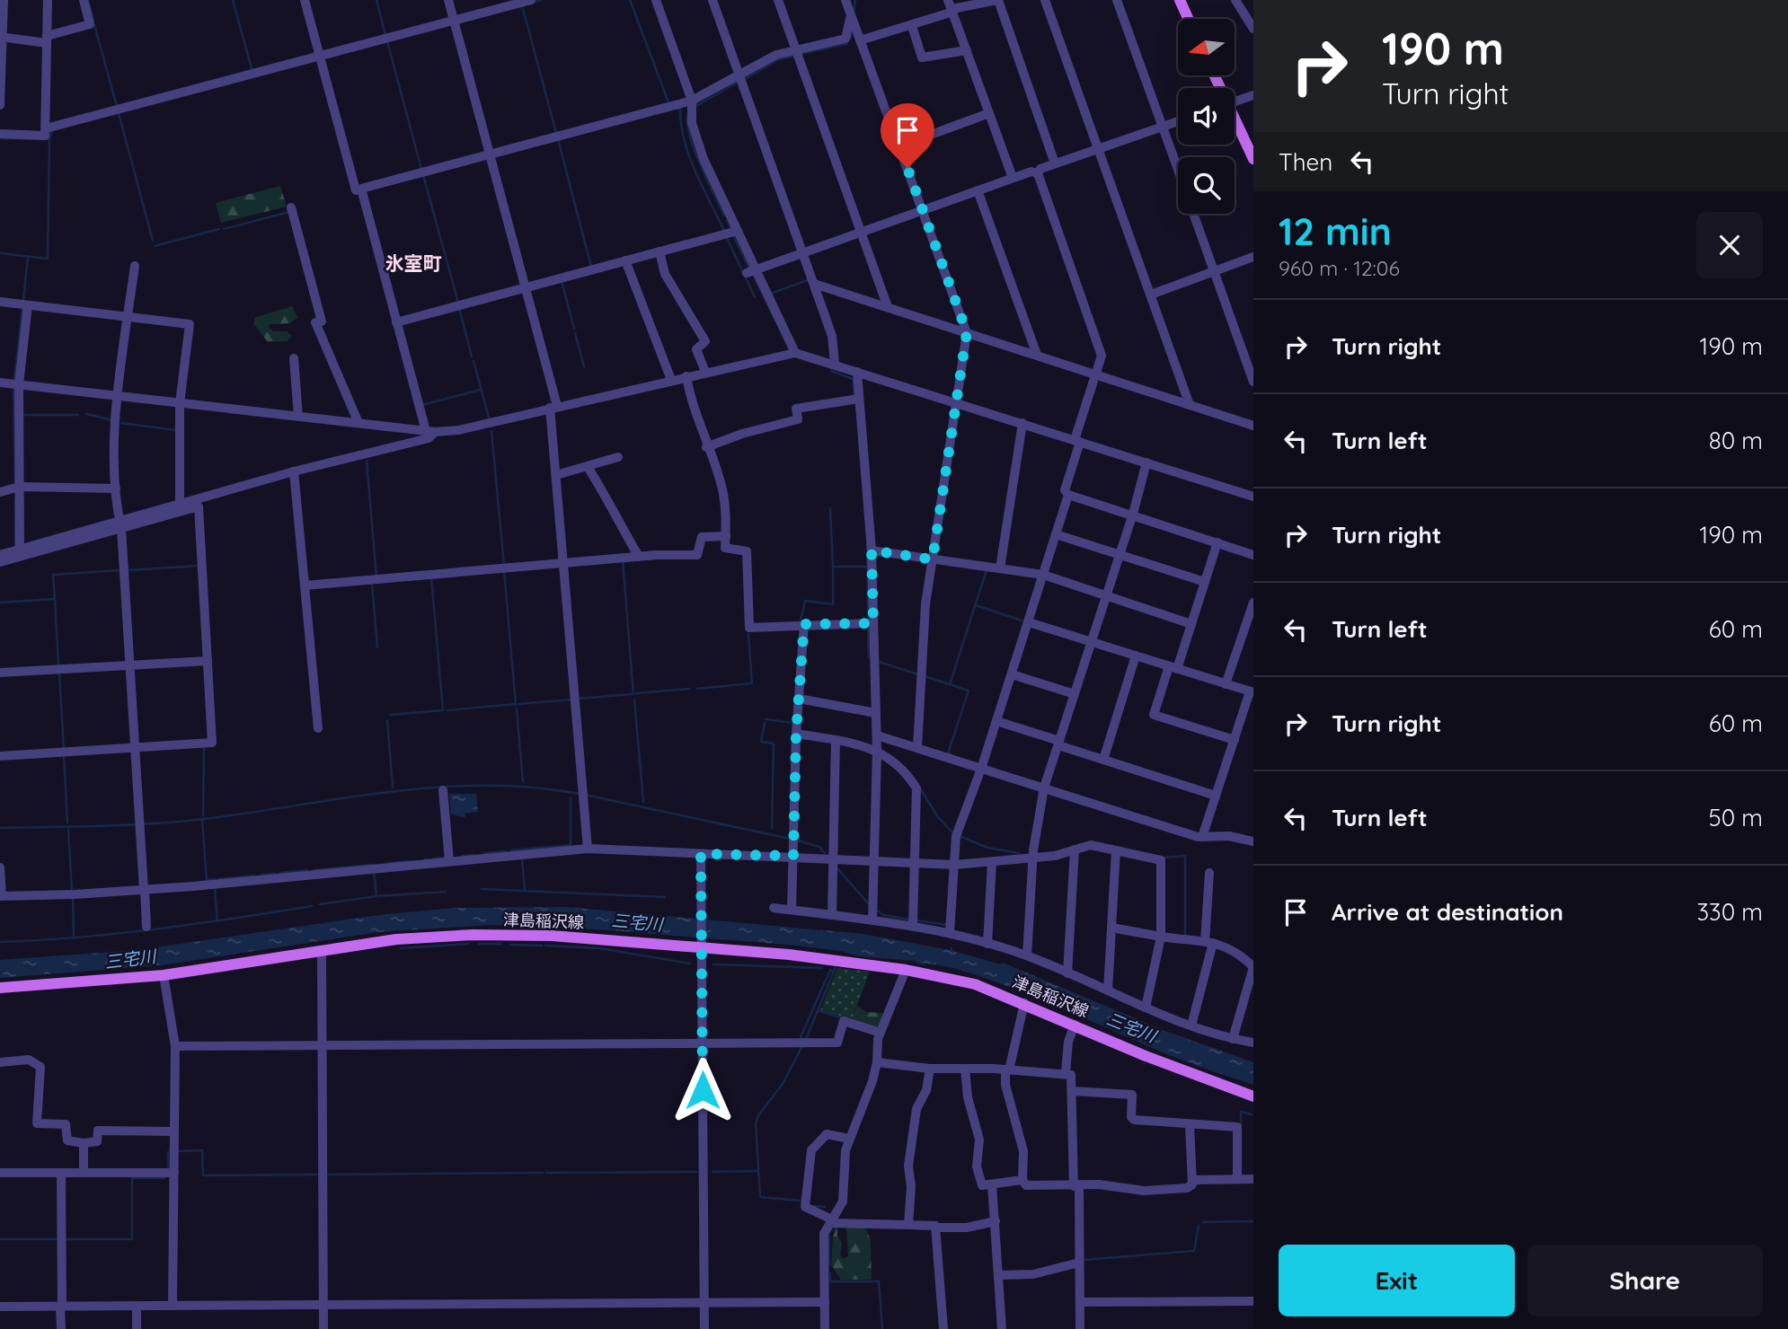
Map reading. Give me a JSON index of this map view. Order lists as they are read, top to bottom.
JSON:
{
  "streets": {
    "main road": ["津島稲沢線"]
  },
  "districts": ["氷室町"],
  "water": ["三宅川"],
  "north": "left",
  "page": {
    "turn": ["190 m", "Turn right"],
    "then": "Then",
    "heading": ["12 min", "960 m · 12:06"],
    "list": [
      {
        "name": "Turn right",
        "value": "190 m"
      },
      {
        "name": "Turn left",
        "value": "80 m"
      },
      {
        "name": "Turn right",
        "value": "190 m"
      },
      {
        "name": "Turn left",
        "value": "60 m"
      },
      {
        "name": "Turn right",
        "value": "60 m"
      },
      {
        "name": "Turn left",
        "value": "50 m"
      },
      {
        "name": "Arrive at destination",
        "value": "330 m"
      }
    ],
    "buttons": ["Exit", "Share"]
  }
}
